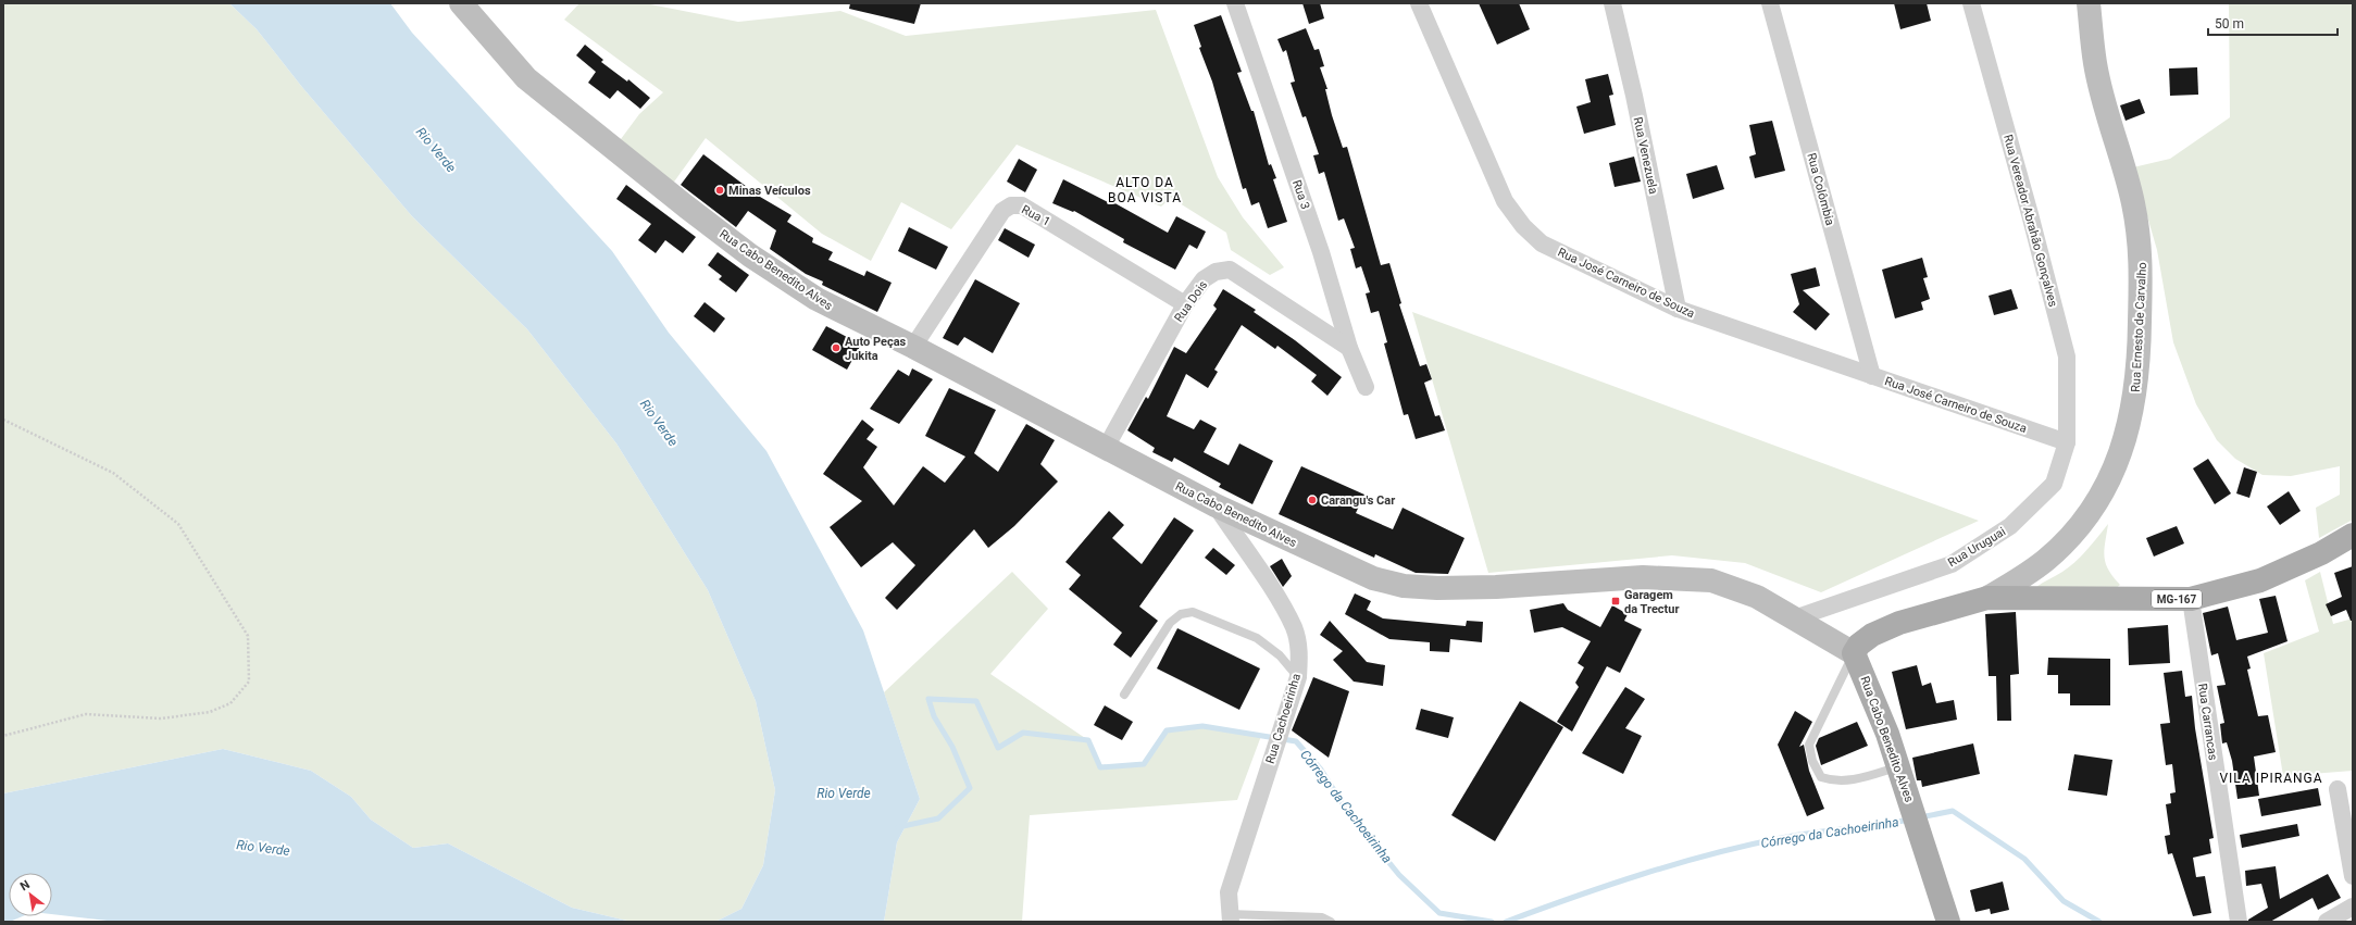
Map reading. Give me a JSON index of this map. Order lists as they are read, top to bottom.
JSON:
{
  "streets": {
    "main road": ["Rua Cabo Benedito Alves", "Rua Ernesto de Carvalho", "MG-167"],
    "street": [
      "Rua Venezuela",
      "Rua Colômbia",
      "Rua 3",
      "Rua 1",
      "Rua Vereador Abrahão Gonçalves",
      "Rua José Carneiro de Souza",
      "Rua Dois",
      "Rua Uruguai",
      "Rua Cachoeirinha",
      "Rua Carrancas"
    ]
  },
  "crossings": [
    ["Rua Venezuela", "Rua José Carneiro de Souza"],
    ["Rua Colômbia", "Rua José Carneiro de Souza"],
    ["Rua 3", "Rua Dois"],
    ["Rua 1", "Rua Cabo Benedito Alves"],
    ["Rua 1", "Rua Dois"],
    ["Rua Vereador Abrahão Gonçalves", "Rua José Carneiro de Souza"],
    ["Rua Vereador Abrahão Gonçalves", "Rua Uruguai"],
    ["Rua Cabo Benedito Alves", "Rua Dois"],
    ["Rua Cabo Benedito Alves", "Rua Uruguai"],
    ["Rua Cabo Benedito Alves", "MG-167"],
    ["Rua Cabo Benedito Alves", "Rua Cachoeirinha"],
    ["Rua José Carneiro de Souza", "Rua Uruguai"],
    ["Rua Ernesto de Carvalho", "MG-167"],
    ["MG-167", "Rua Carrancas"]
  ],
  "districts": ["ALTO DA BOA VISTA", "VILA IPIRANGA"],
  "water": ["Rio Verde", "Córrego da Cachoeirinha"],
  "places": {
    "other": ["Minas Veículos", "Auto Peças Jukita", "Carangu's Car"],
    "transit": ["Garagem da Trectur"]
  },
  "scale_bar": "50 m",
  "north": "top left"
}
